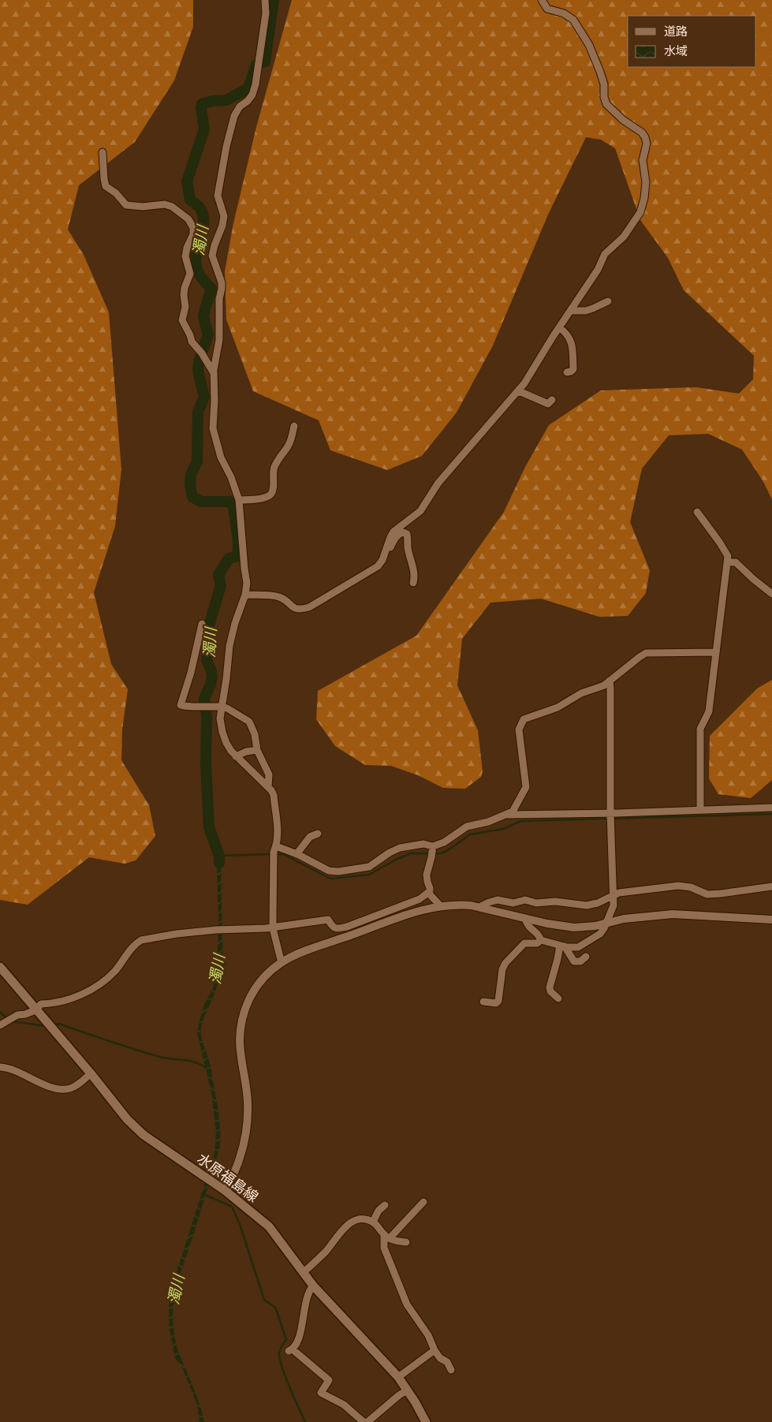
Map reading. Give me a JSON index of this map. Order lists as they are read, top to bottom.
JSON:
{
  "streets": {
    "main road": ["水原福島線"]
  },
  "water": ["濁川"],
  "legend": ["道路", "水域"]
}
